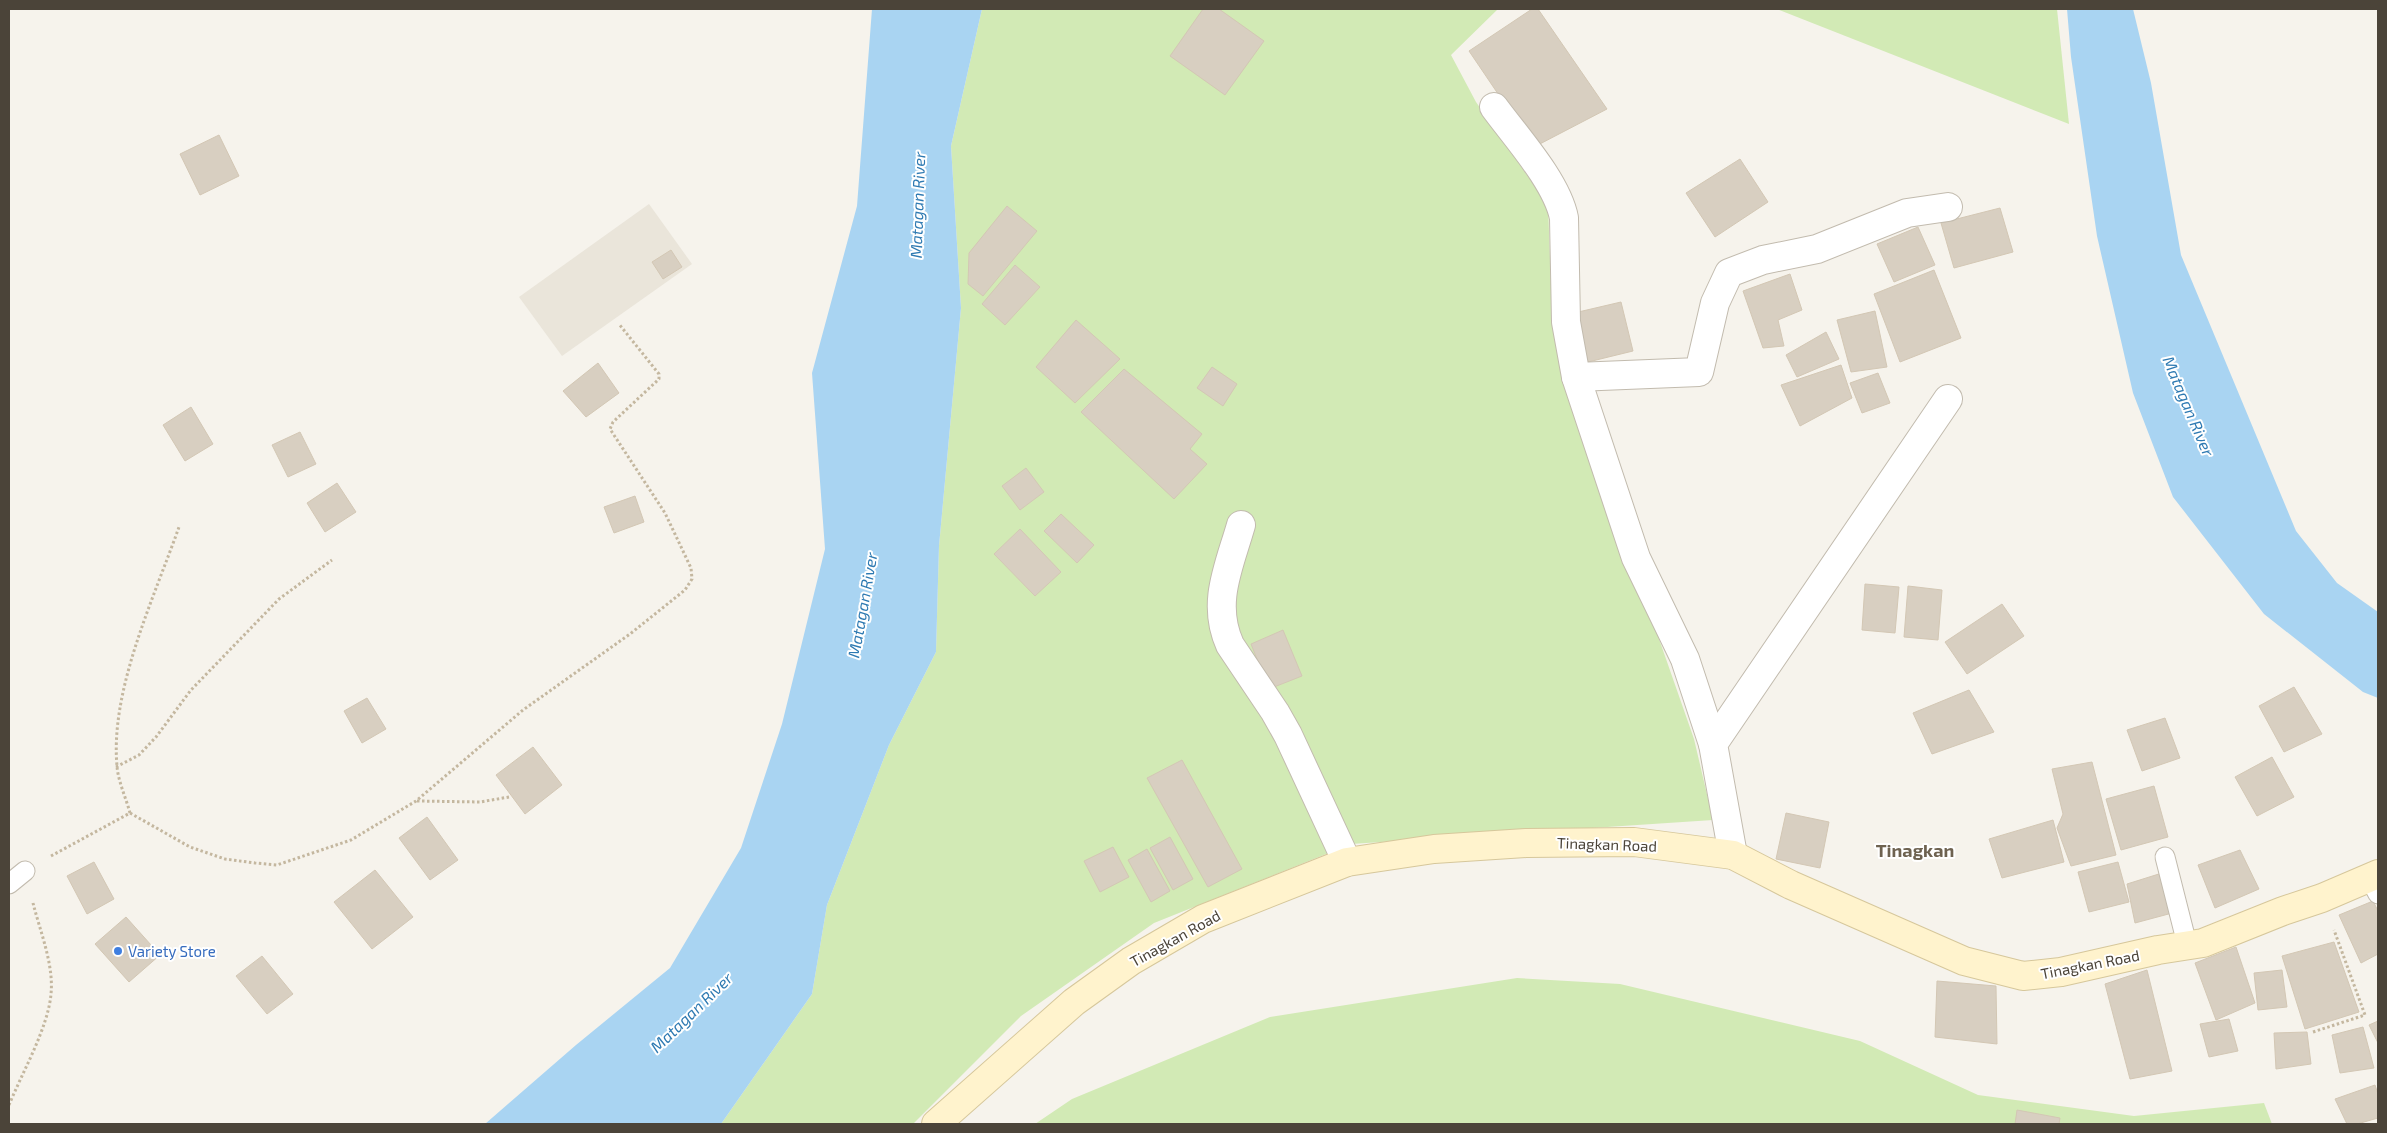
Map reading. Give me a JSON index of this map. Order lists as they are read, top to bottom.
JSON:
{
  "streets": {
    "street": ["Tinagkan Road"]
  },
  "districts": ["Tinagkan"],
  "water": ["Matagan River"],
  "places": ["Variety Store"]
}
